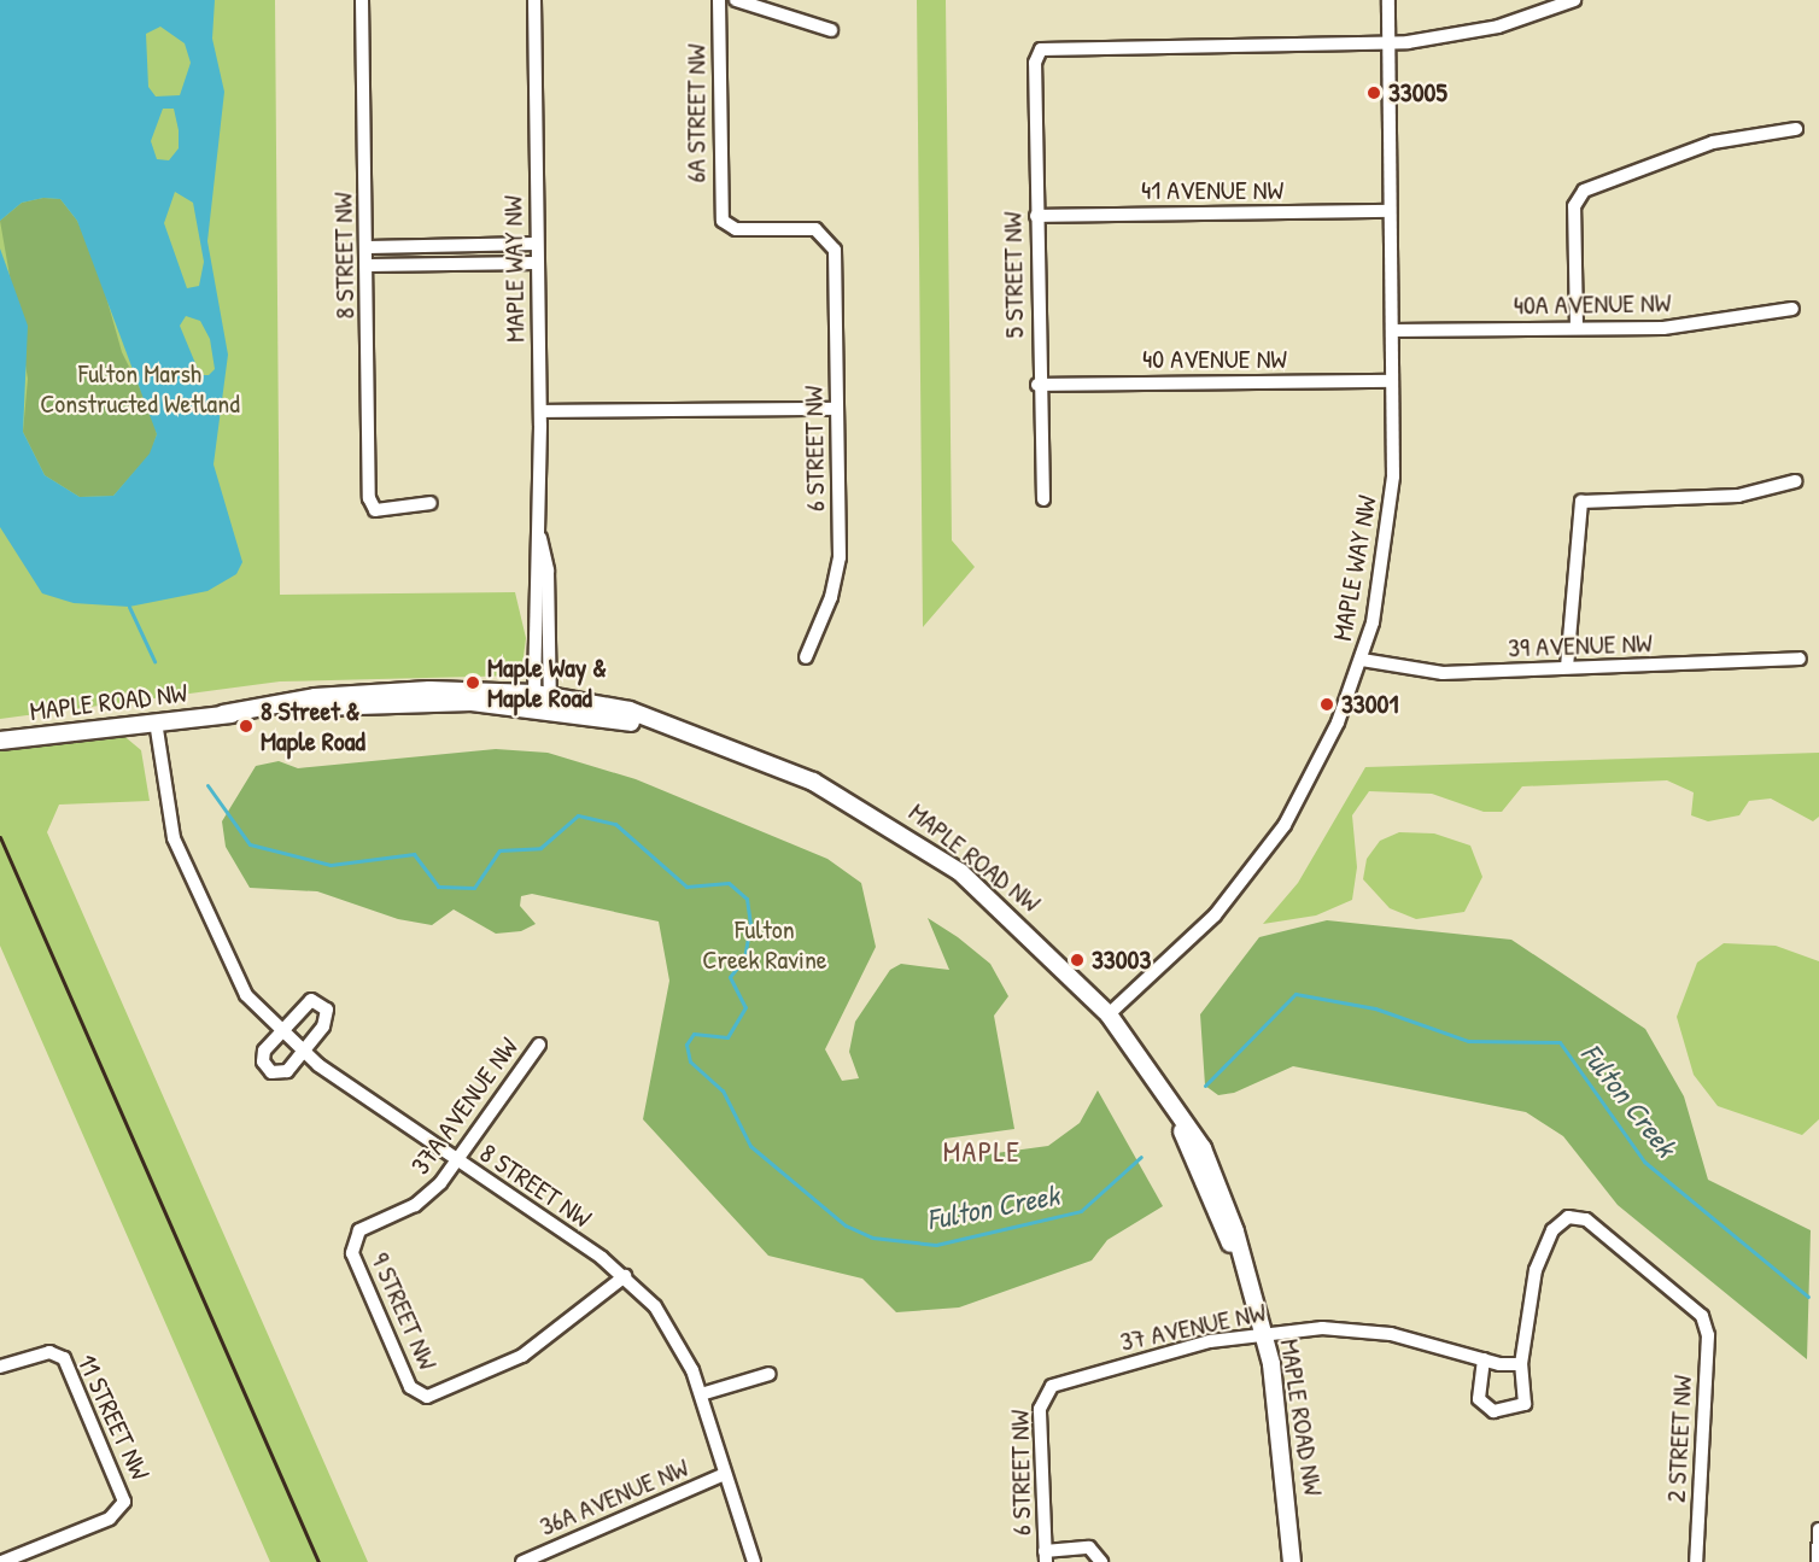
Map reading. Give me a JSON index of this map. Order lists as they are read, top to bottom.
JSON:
{
  "streets": {
    "street": [
      "6A STREET NW",
      "41 AVENUE NW",
      "8 STREET NW",
      "MAPLE WAY NW",
      "5 STREET NW",
      "40A AVENUE NW",
      "40 AVENUE NW",
      "6 STREET NW",
      "39 AVENUE NW",
      "MAPLE ROAD NW",
      "37A AVENUE NW",
      "9 STREET NW",
      "37 AVENUE NW",
      "11 STREET NW",
      "2 STREET NW",
      "36A AVENUE NW"
    ]
  },
  "crossings": [
    ["6A STREET NW", "6 STREET NW"],
    ["41 AVENUE NW", "MAPLE WAY NW"],
    ["41 AVENUE NW", "5 STREET NW"],
    ["8 STREET NW", "MAPLE ROAD NW"],
    ["8 STREET NW", "37A AVENUE NW"],
    ["8 STREET NW", "9 STREET NW"],
    ["8 STREET NW", "36A AVENUE NW"],
    ["MAPLE WAY NW", "5 STREET NW"],
    ["MAPLE WAY NW", "40A AVENUE NW"],
    ["MAPLE WAY NW", "40 AVENUE NW"],
    ["MAPLE WAY NW", "39 AVENUE NW"],
    ["MAPLE WAY NW", "MAPLE ROAD NW"],
    ["5 STREET NW", "40 AVENUE NW"],
    ["6 STREET NW", "37 AVENUE NW"],
    ["MAPLE ROAD NW", "37 AVENUE NW"],
    ["37A AVENUE NW", "9 STREET NW"],
    ["37 AVENUE NW", "2 STREET NW"]
  ],
  "districts": ["MAPLE"],
  "water": ["Fulton Creek"],
  "parks": ["Fulton Marsh Constructed Wetland", "Fulton Creek Ravine"],
  "places": [
    "33005",
    "Maple Way & Maple Road",
    "33001",
    "8 Street & Maple Road",
    "33003"
  ]
}
